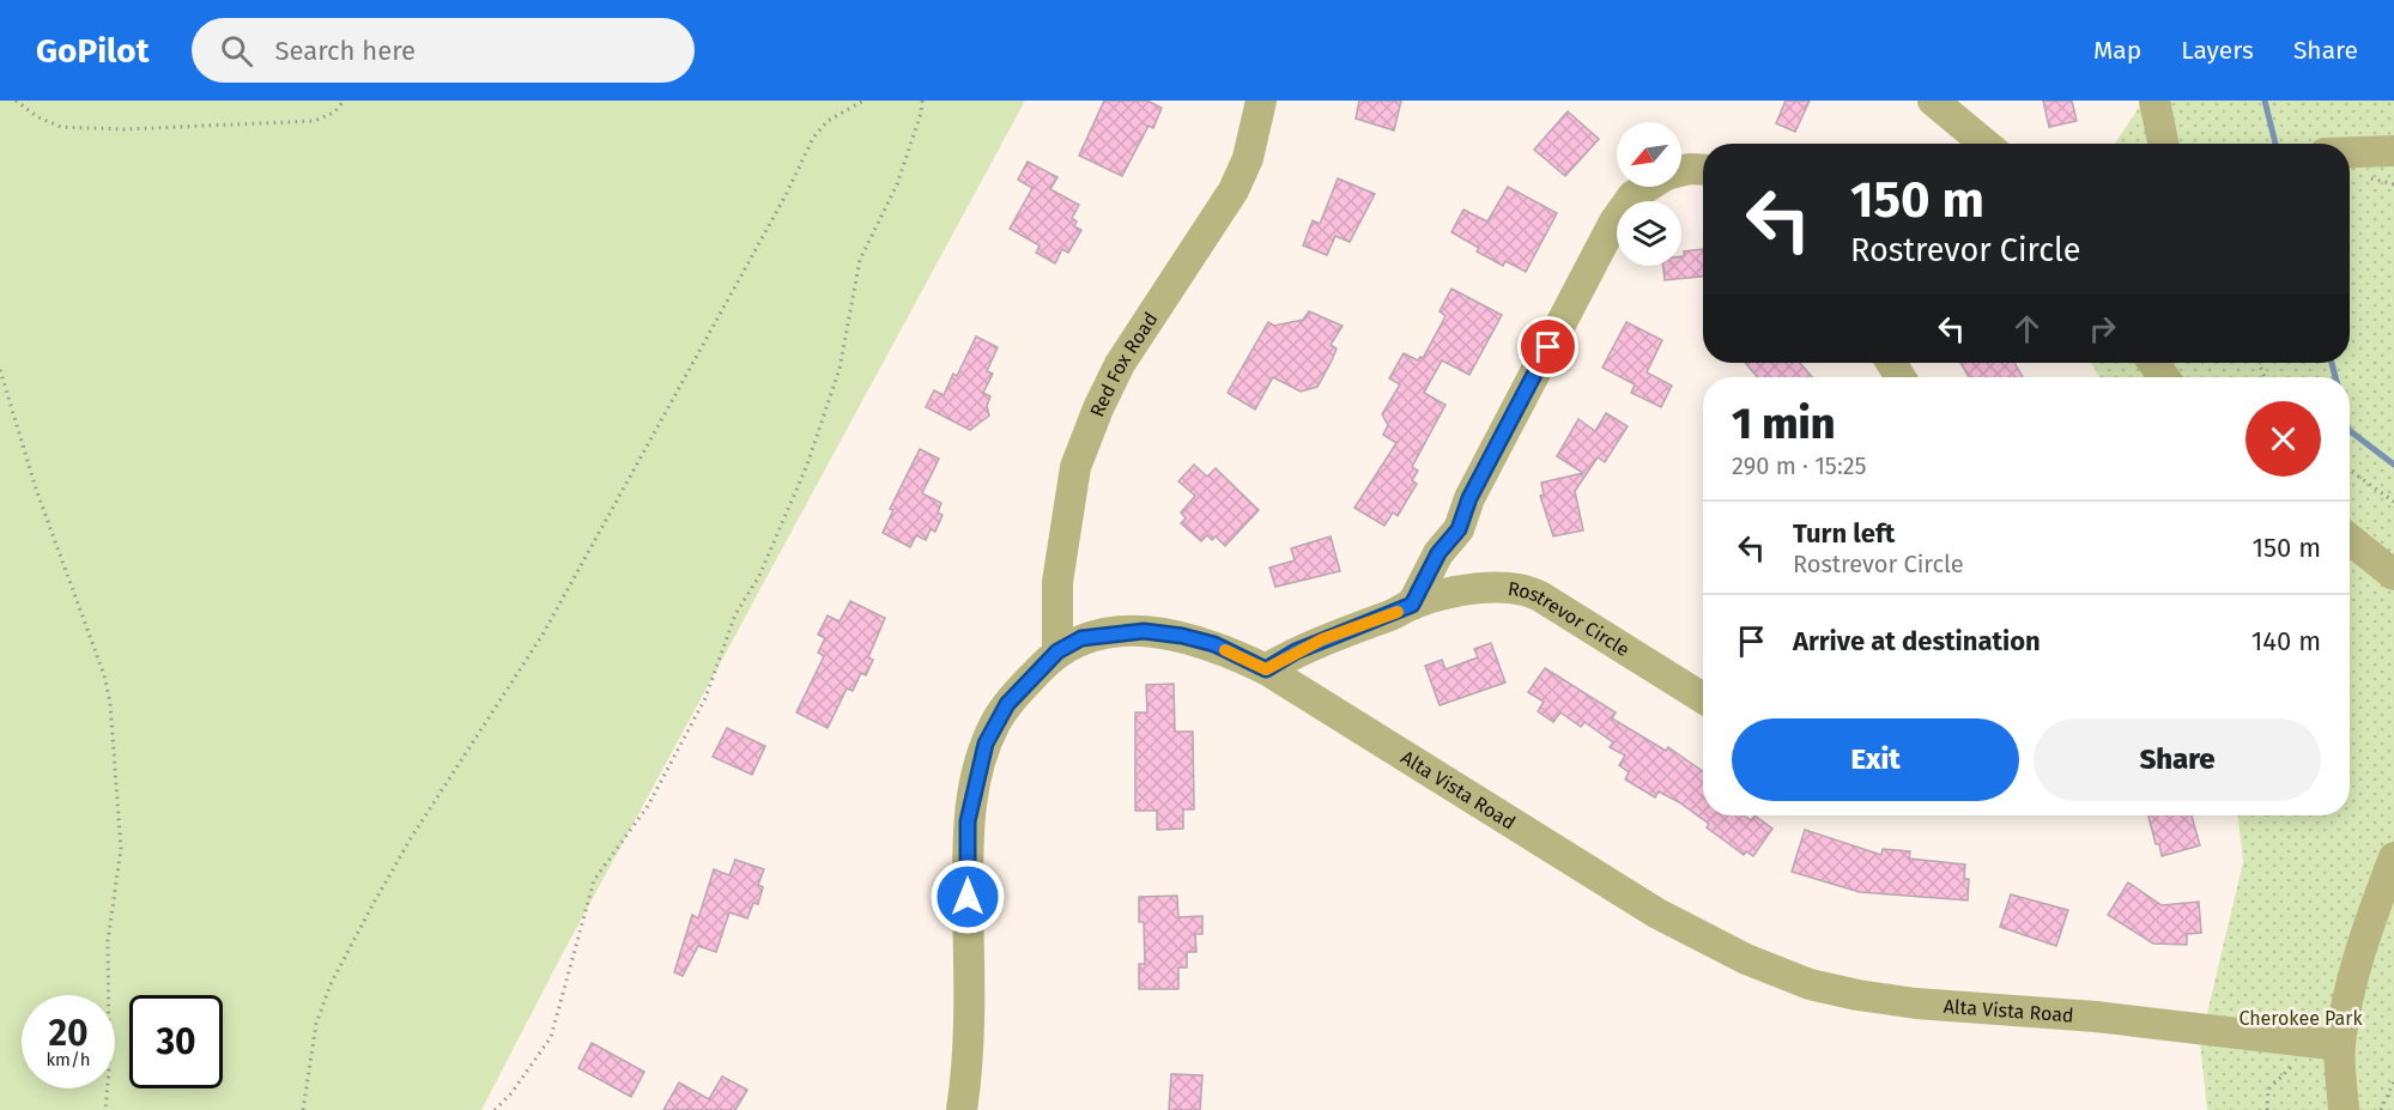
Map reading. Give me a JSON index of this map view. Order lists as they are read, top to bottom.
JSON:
{
  "streets": {
    "street": ["Red Fox Road", "Rostrevor Circle", "Alta Vista Road"]
  },
  "crossings": [
    ["Red Fox Road", "Alta Vista Road"],
    ["Rostrevor Circle", "Alta Vista Road"]
  ],
  "parks": ["Cherokee Park"],
  "north": "bottom left",
  "page": {
    "header": "GoPilot",
    "search": "Search here",
    "nav": ["Map", "Layers", "Share"],
    "turn": ["150 m", "Rostrevor Circle"],
    "heading": ["1 min", "290 m · 15:25"],
    "list": [
      {
        "name": "Turn left",
        "note": "Rostrevor Circle",
        "value": "150 m"
      },
      {
        "name": "Arrive at destination",
        "value": "140 m"
      }
    ],
    "buttons": ["Exit", "Share"],
    "speed": "20 km/h",
    "limit": "30"
  }
}
